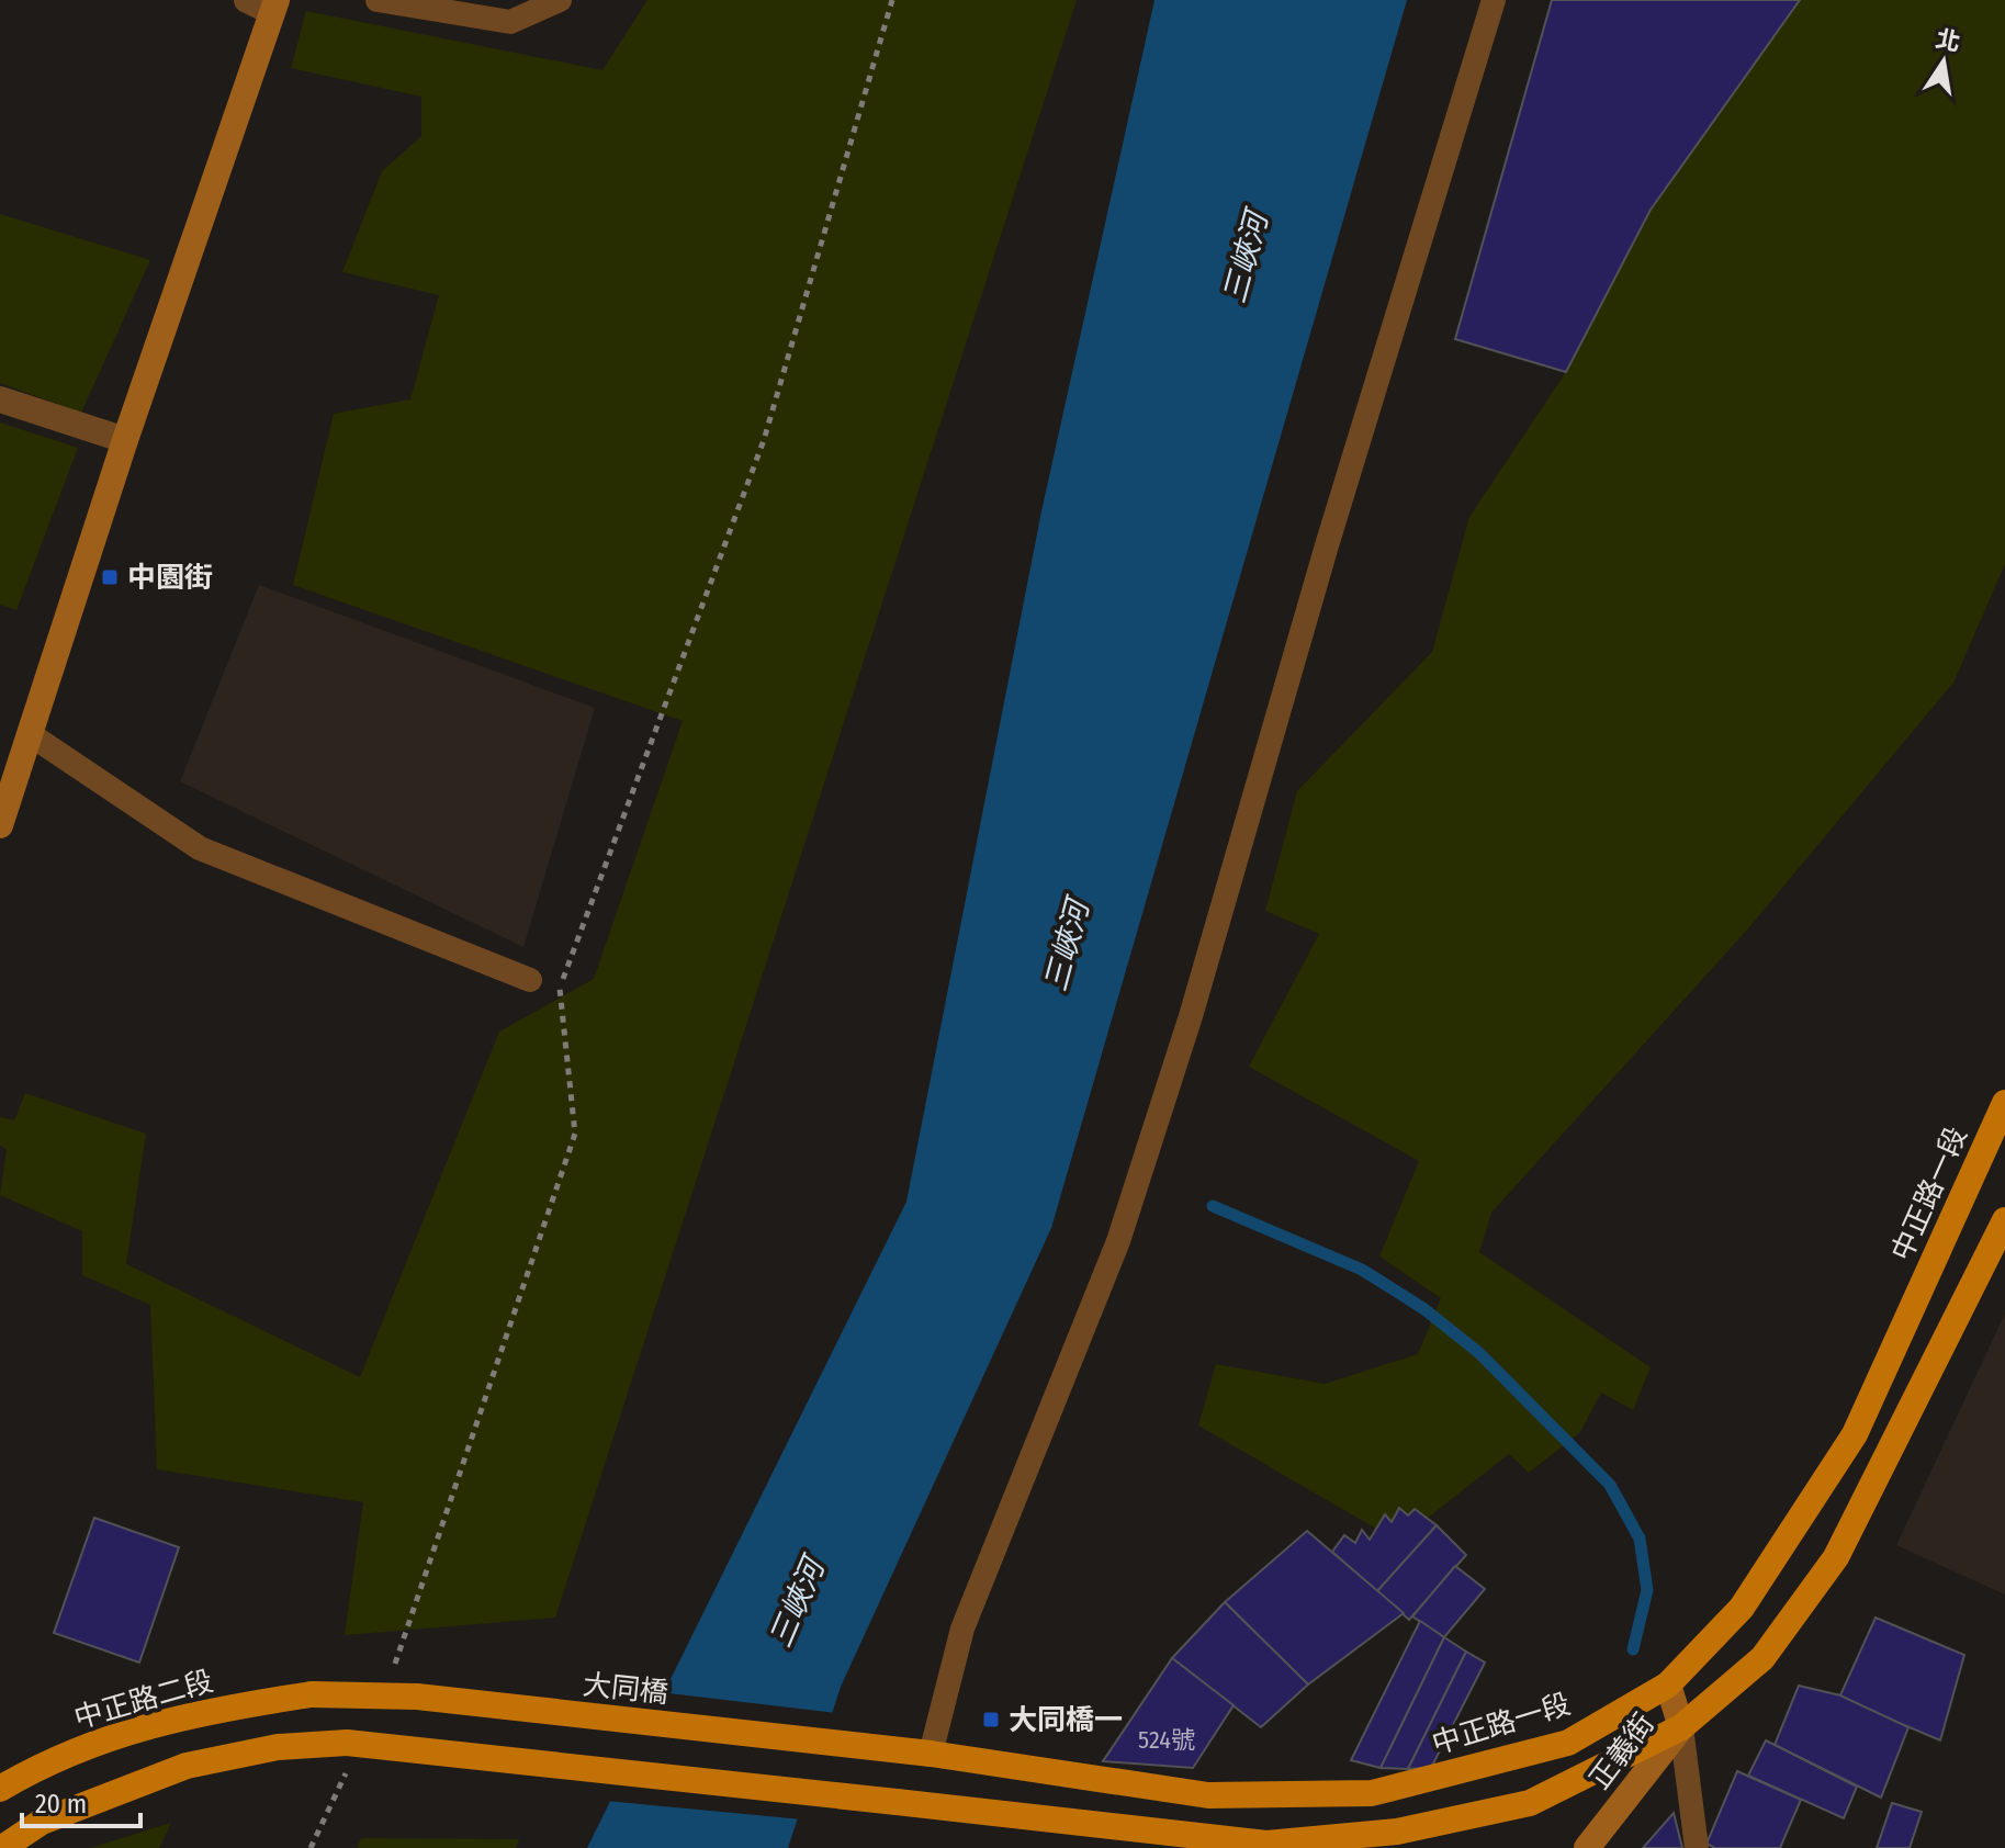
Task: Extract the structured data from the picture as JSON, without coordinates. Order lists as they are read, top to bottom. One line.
{"streets":{"main road":["中正路一段","大同橋","中正路二段"],"street":["正義街"]},"crossings":[["中正路一段","大同橋"],["中正路一段","正義街"],["大同橋","中正路二段"]],"water":["三峽河"],"places":{"transit":["中園街","大同橋一"]},"house_numbers":["524號"],"scale_bar":"20 m","north":"top"}
